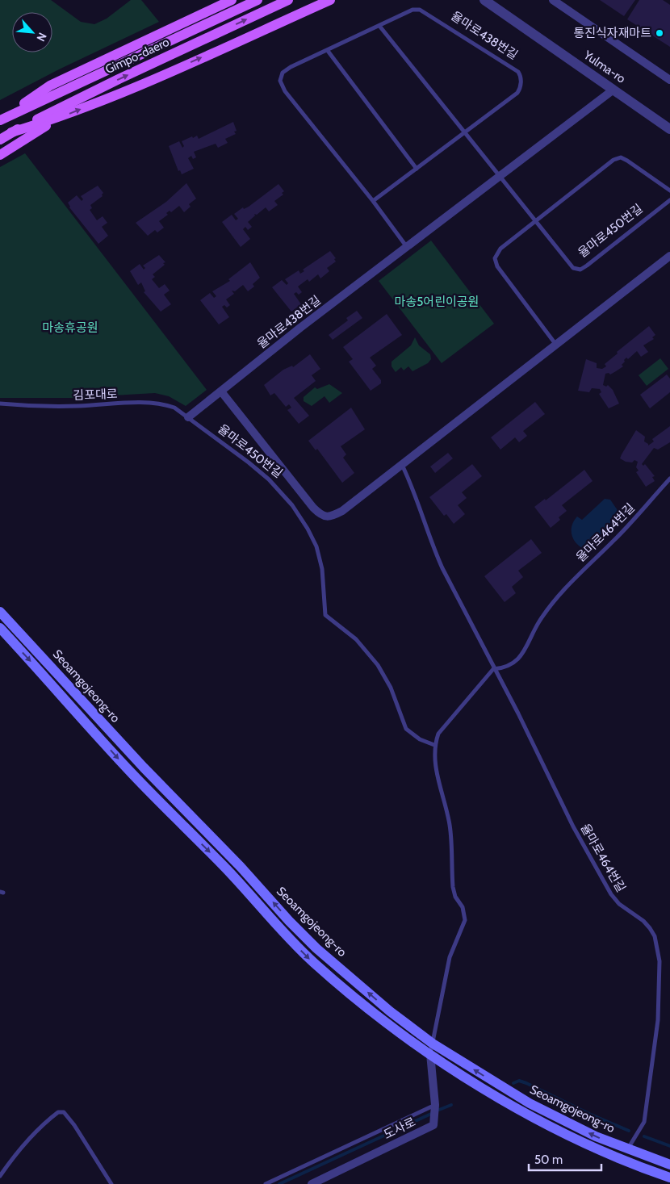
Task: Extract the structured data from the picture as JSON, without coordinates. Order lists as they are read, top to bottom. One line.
{"streets":{"main road":["Gimpo-daero","Seoamgojeong-ro"],"street":["율마로438번길","Yulma-ro","율마로450번길","도사로"],"lane":["김포대로","율마로464번길"]},"crossings":[["율마로438번길","Yulma-ro"],["율마로438번길","율마로450번길"],["율마로438번길","김포대로"],["율마로450번길","김포대로"],["율마로464번길","Seoamgojeong-ro"],["Seoamgojeong-ro","도사로"]],"parks":["마송5어린이공원","마송휴공원"],"places":["통진식자재마트"],"scale_bar":"50 m","north":"bottom right"}
